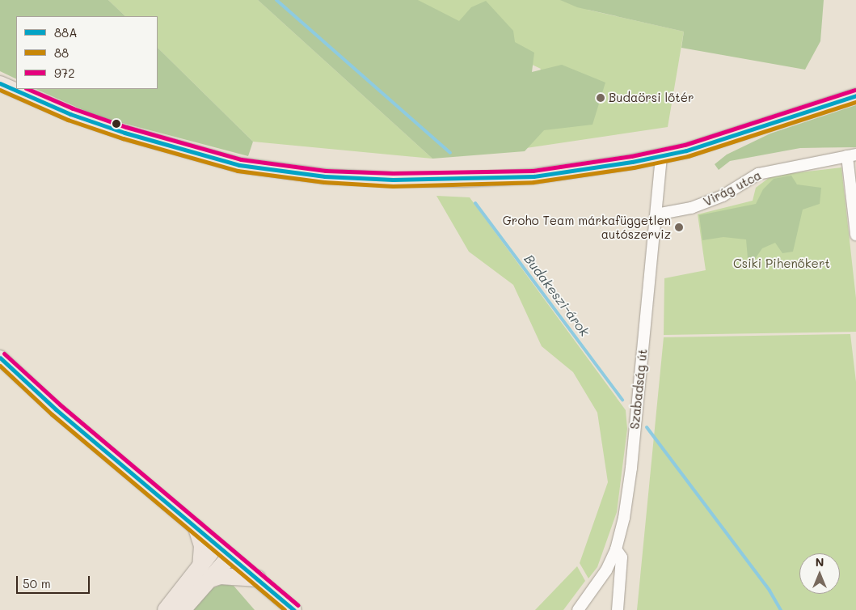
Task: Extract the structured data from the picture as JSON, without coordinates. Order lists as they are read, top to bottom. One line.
{"streets":{"street":["Virág utca","Szabadság út"]},"crossings":[["Virág utca","Szabadság út"]],"water":["Budakeszi-árok"],"parks":["Csiki Pihenőkert"],"places":["Budaörsi lőtér","Groho Team márkafüggetlen autószerviz"],"lines":["transit line 88A","transit line 972","transit line 88"],"legend":["88A","88","972"],"scale_bar":"50 m","north":"top"}
